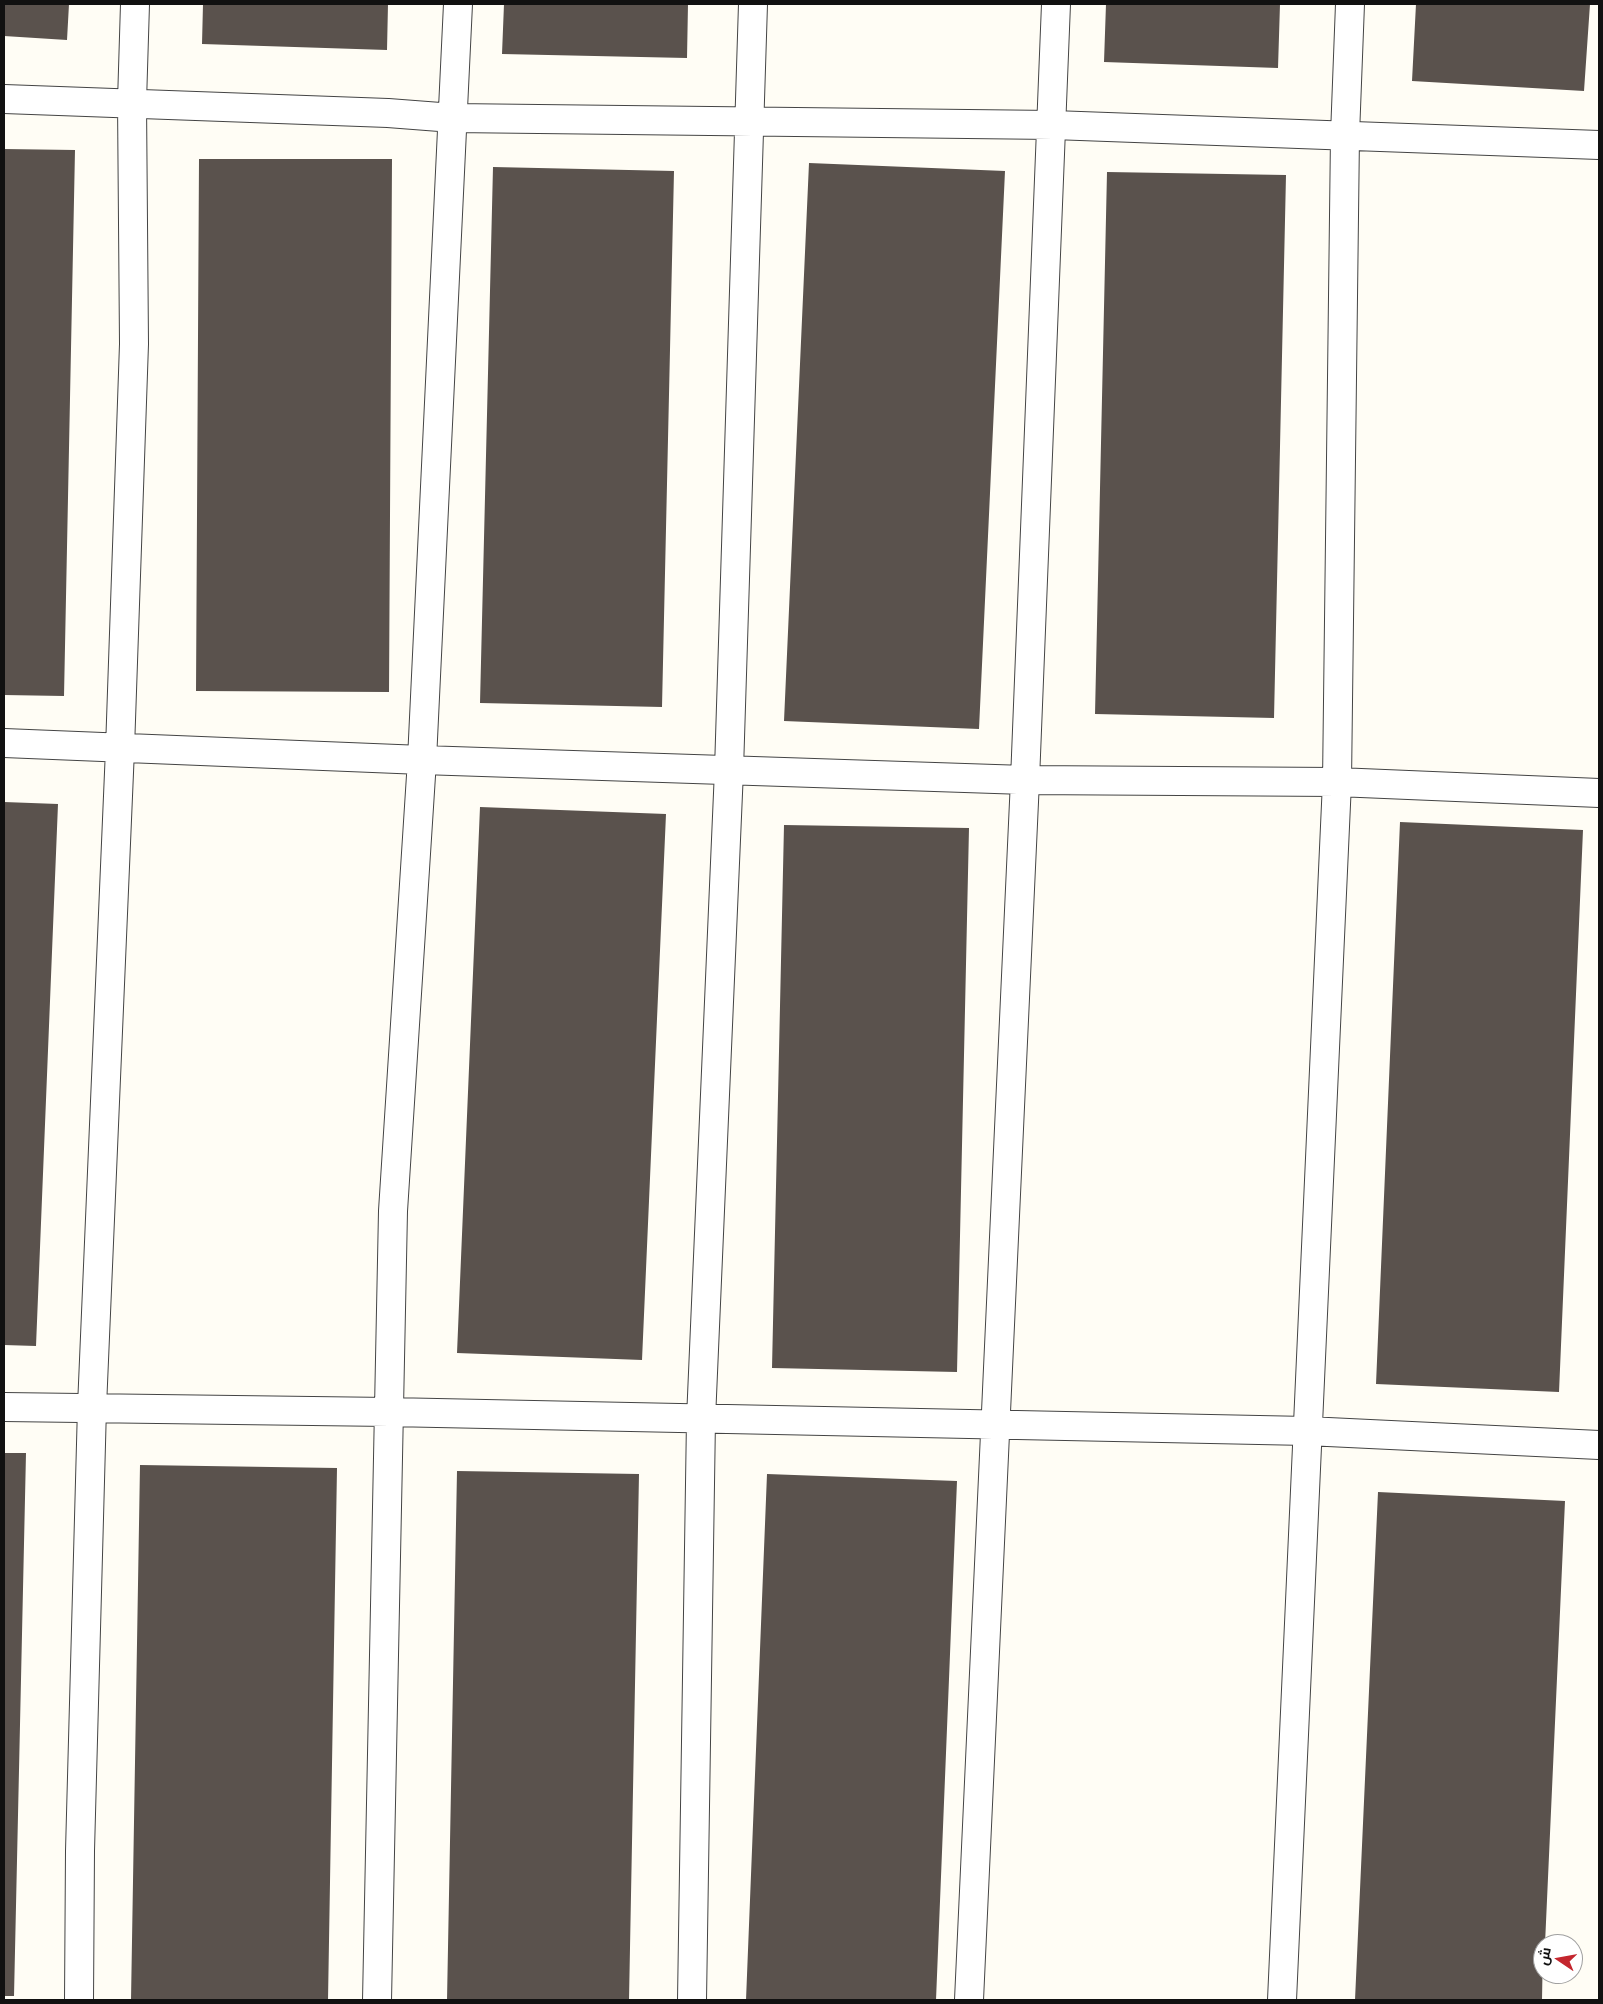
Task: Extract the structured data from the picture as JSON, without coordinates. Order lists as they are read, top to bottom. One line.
{"north":"left"}
